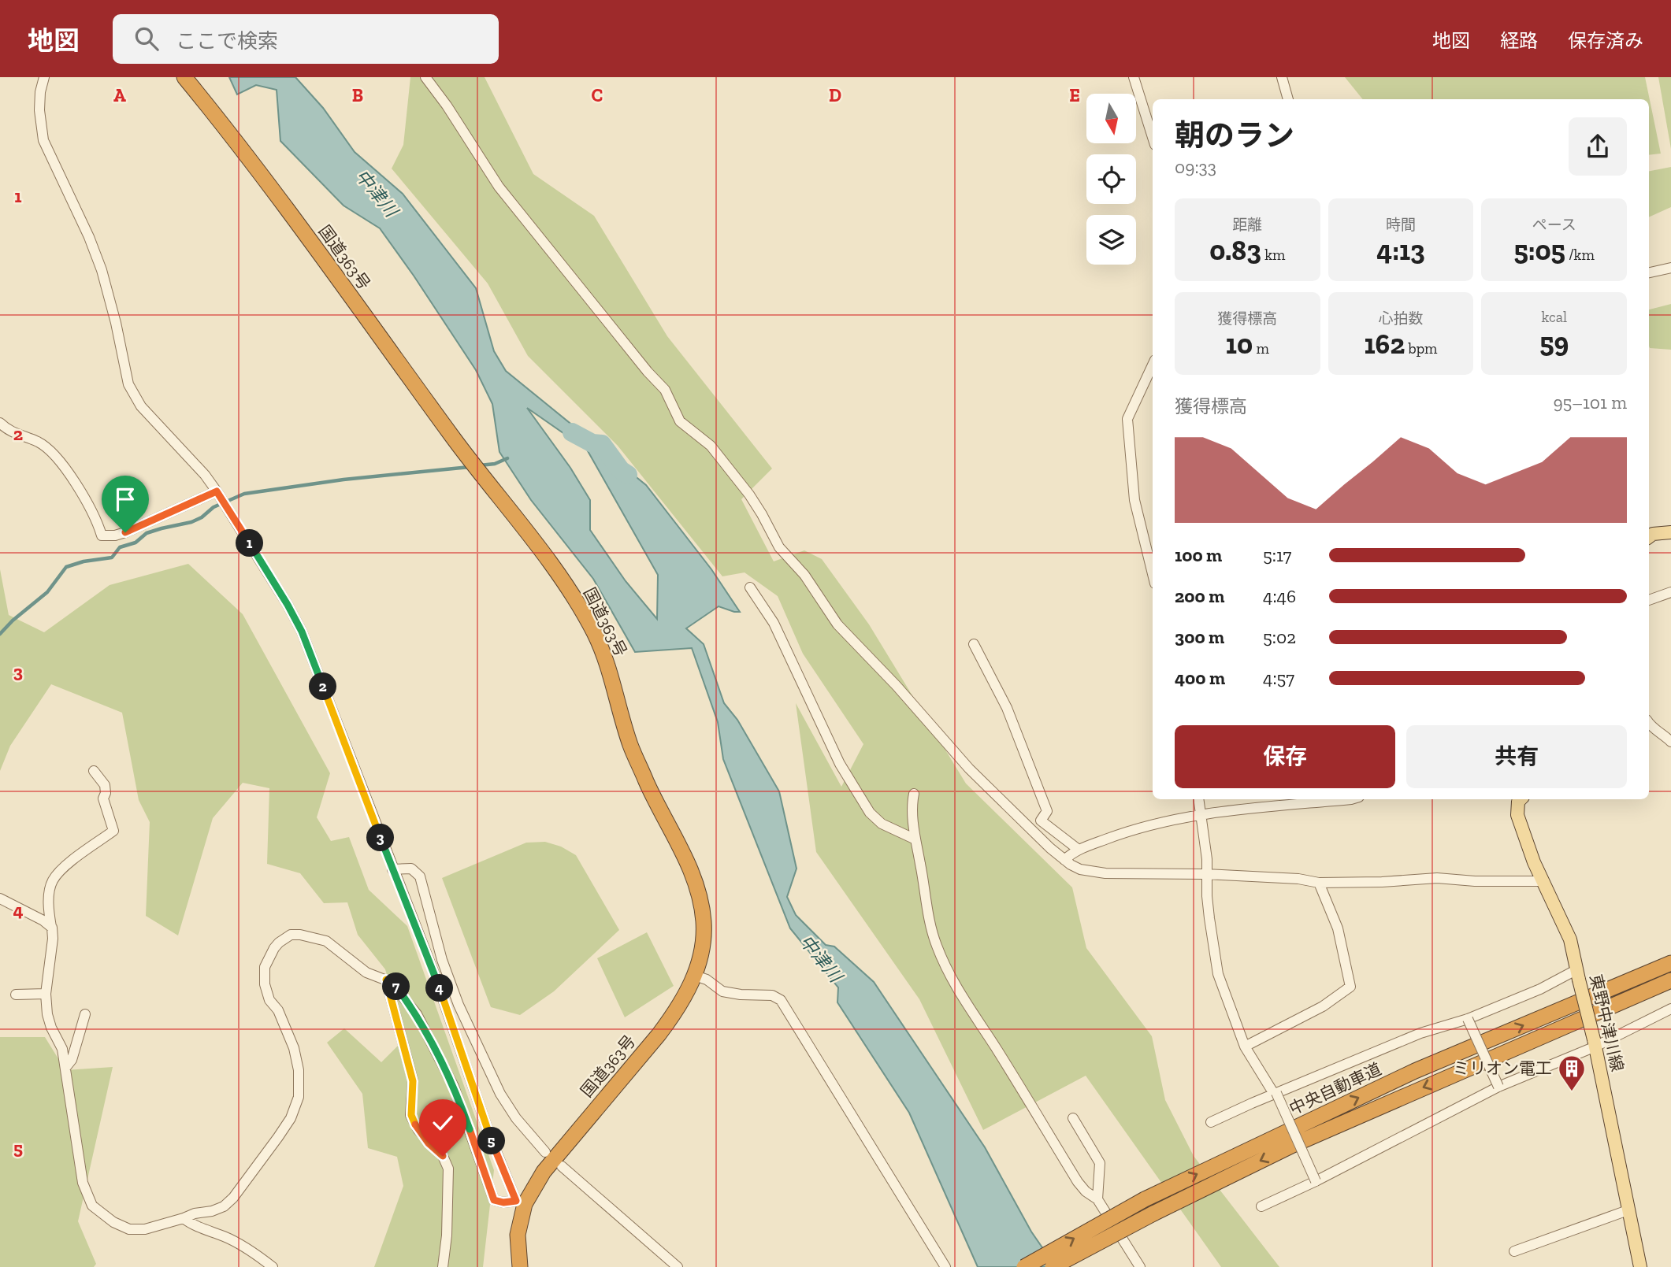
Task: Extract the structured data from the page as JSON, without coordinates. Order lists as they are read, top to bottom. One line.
{"streets":{"highway":["国道363号","中央自動車道"],"main road":["東野中津川線"]},"water":["中津川"],"places":{"building":["ミリオン電工"]},"north":"bottom","page":{"header":"地図","search":"ここで検索","nav":["地図","経路","保存済み"],"heading":["朝のラン","09:33"],"stats":[["距離","0.83 km"],["時間","4:13"],["ペース","5:05 /km"],["獲得標高","10 m"],["心拍数","162 bpm"],["kcal","59"]],"chart":["獲得標高","95–101 m"],"pins":["1","2","3","7","4","5"],"list":[{"name":"100 m","note":"5:17"},{"name":"200 m","note":"4:46"},{"name":"300 m","note":"5:02"},{"name":"400 m","note":"4:57"}],"buttons":["保存","共有"]},"grid":{"columns":["A","B","C","D","E"],"rows":["1","2","3","4","5"]}}
